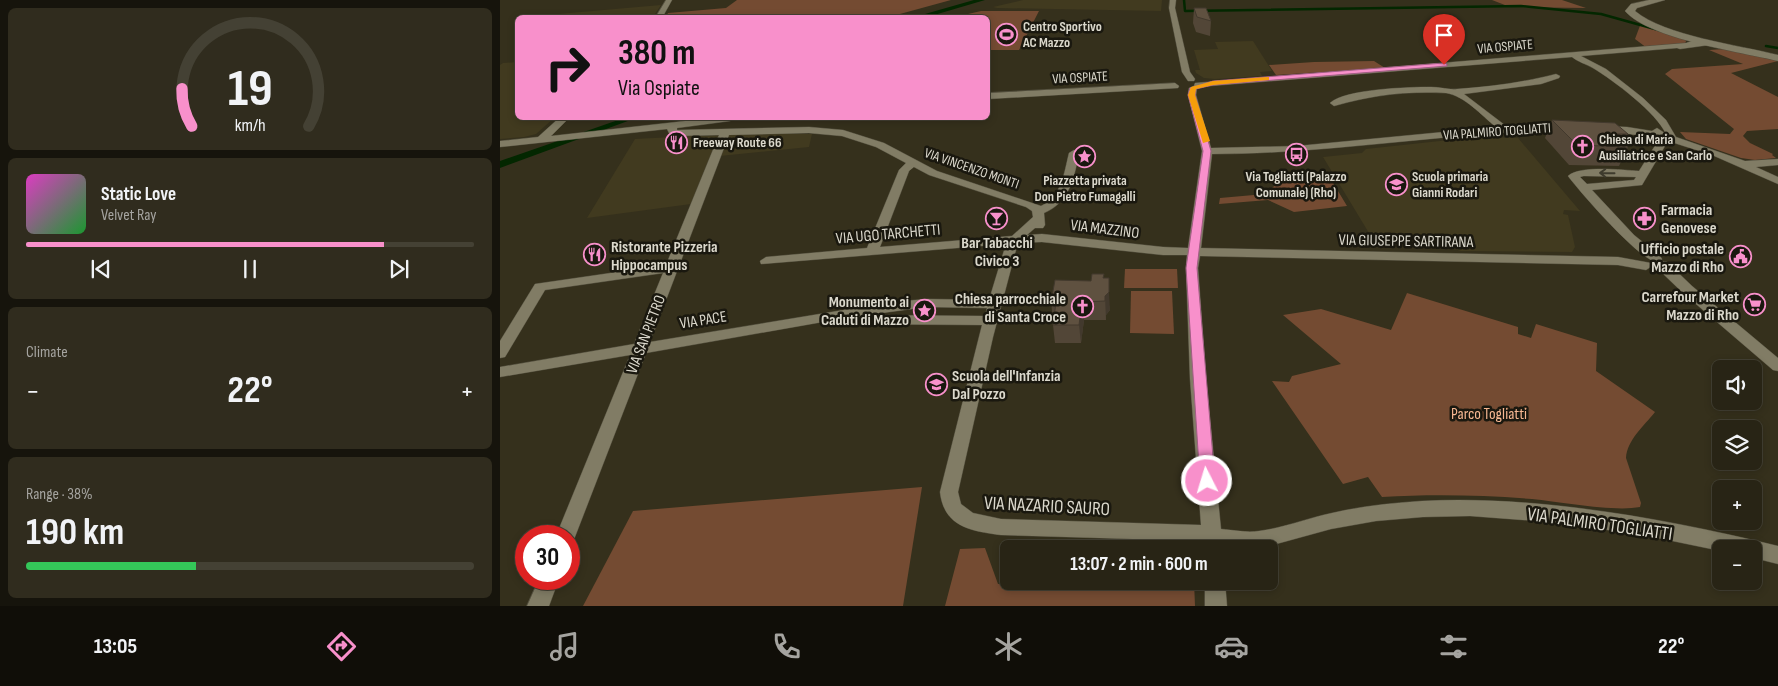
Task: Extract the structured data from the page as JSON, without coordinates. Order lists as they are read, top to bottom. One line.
{"streets":{"street":["VIA OSPIATE","VIA PALMIRO TOGLIATTI","VIA VINCENZO MONTI","VIA MAZZINO","VIA UGO TARCHETTI","VIA GIUSEPPE SARTIRANA","VIA PACE","VIA SAN PIETRO","VIA NAZARIO SAURO"]},"crossings":[["VIA VINCENZO MONTI","VIA SAN PIETRO"],["VIA MAZZINO","VIA UGO TARCHETTI"],["VIA MAZZINO","VIA GIUSEPPE SARTIRANA"],["VIA MAZZINO","VIA NAZARIO SAURO"],["VIA UGO TARCHETTI","VIA NAZARIO SAURO"],["VIA PACE","VIA SAN PIETRO"],["VIA PACE","VIA NAZARIO SAURO"]],"parks":["Parco Togliatti"],"places":{"sports":["Centro Sportivo AC Mazzo"],"restaurant":["Freeway Route 66","Ristorante Pizzeria Hippocampus"],"church":["Chiesa di Maria Ausiliatrice e San Carlo","Chiesa parrocchiale di Santa Croce"],"bus stop":["Via Togliatti (Palazzo Comunale) (Rho)"],"place":["Piazzetta privata Don Pietro Fumagalli","Monumento ai Caduti di Mazzo"],"school or university":["Scuola primaria Gianni Rodari","Scuola dell'Infanzia Dal Pozzo"],"bar":["Bar Tabacchi Civico 3"],"pharmacy":["Farmacia Genovese"],"public building":["Ufficio postale Mazzo di Rho"],"supermarket":["Carrefour Market Mazzo di Rho"]},"page":{"turn":["380 m","Via Ospiate"],"song":["Static Love","Velvet Ray"],"tile":["Climate",["Range · 38%","190 km"]],"map_buttons":["+","−"],"heat":["−","22°","+"],"limit":"30","trip":"13:07 · 2 min · 600 m","tabs":["13:05","22°"],"gauge":["19","km/h"]}}
